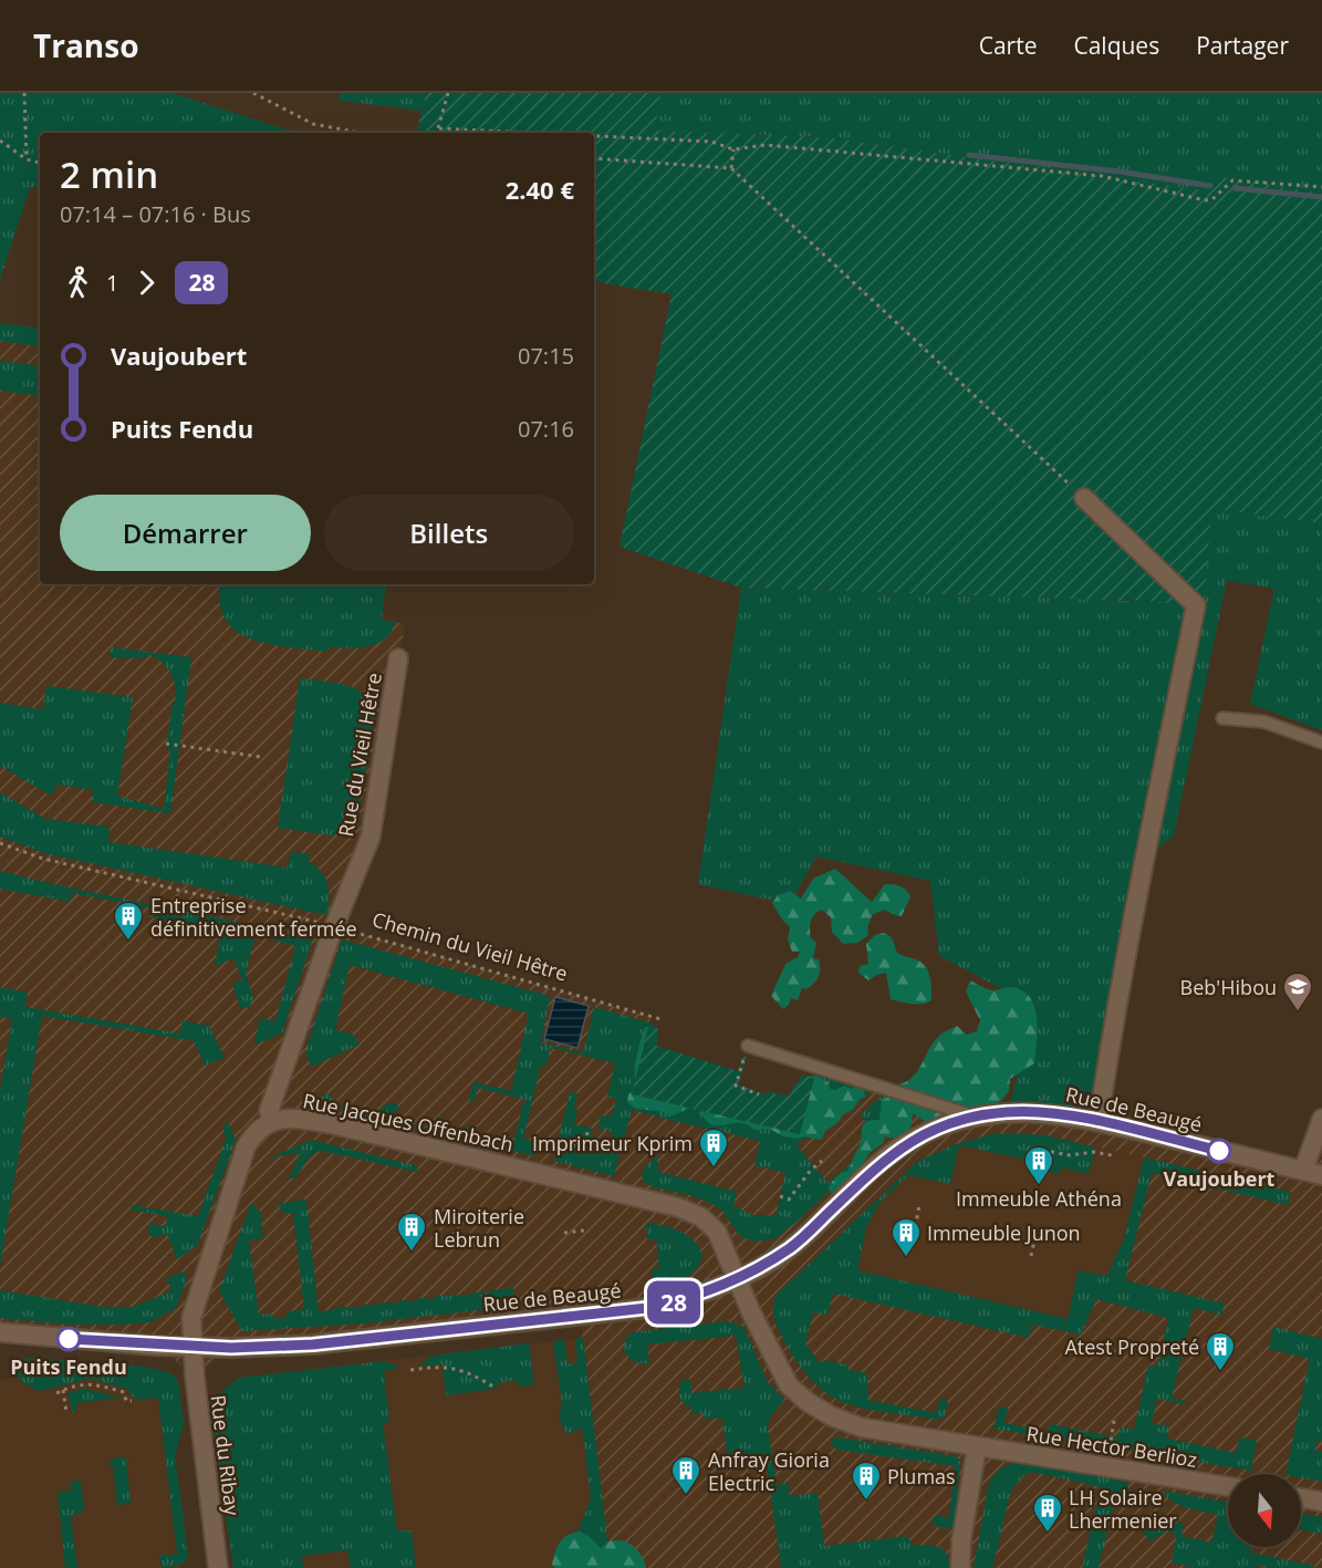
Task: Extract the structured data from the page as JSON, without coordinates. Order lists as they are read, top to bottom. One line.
{"streets":{"street":["Rue du Vieil Hêtre","Rue de Beaugé","Rue Jacques Offenbach","Rue Hector Berlioz","Rue du Ribay"],"path":["Chemin du Vieil Hêtre"]},"crossings":[["Rue du Vieil Hêtre","Chemin du Vieil Hêtre"],["Rue du Vieil Hêtre","Rue Jacques Offenbach"],["Rue de Beaugé","Rue Jacques Offenbach"],["Rue de Beaugé","Rue Hector Berlioz"],["Rue de Beaugé","Rue du Ribay"],["Rue Jacques Offenbach","Rue Hector Berlioz"],["Rue Jacques Offenbach","Rue du Ribay"]],"places":{"building":["Entreprise définitivement fermée","Imprimeur Kprim","Immeuble Athéna","Miroiterie Lebrun","Immeuble Junon","Atest Propreté","Anfray Gioria Electric","Plumas","LH Solaire Lhermenier"],"school or university":["Beb'Hibou"],"other":["Vaujoubert","Puits Fendu"]},"lines":["bus line 28"],"north":"bottom","page":{"header":"Transo","nav":["Carte","Calques","Partager"],"on_map":"28","heading":["2 min","07:14 – 07:16 · Bus","2.40 €"],"legs":["1","28"],"list":[{"name":"Vaujoubert","value":"07:15"},{"name":"Puits Fendu","value":"07:16"}],"buttons":["Démarrer","Billets"]}}
